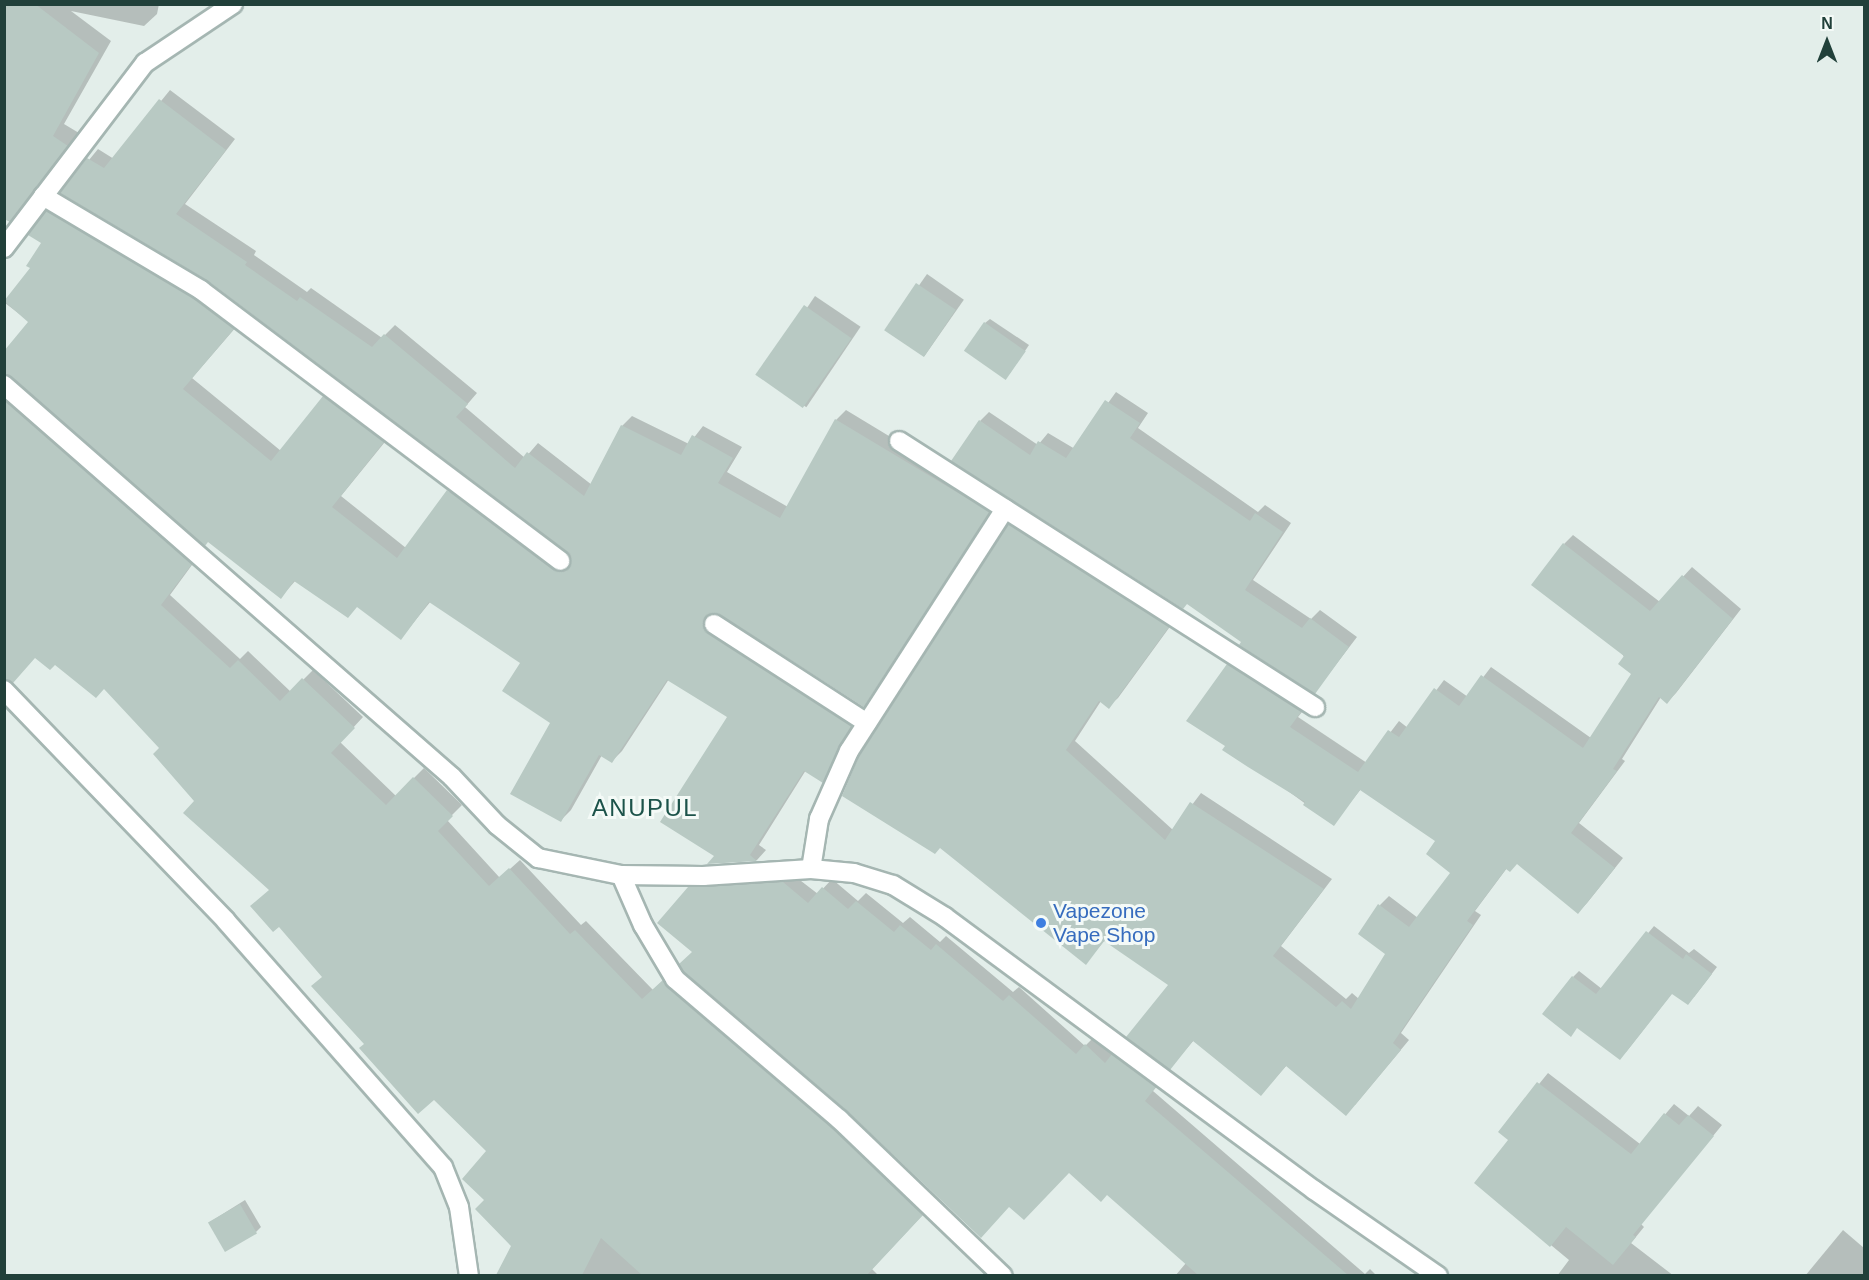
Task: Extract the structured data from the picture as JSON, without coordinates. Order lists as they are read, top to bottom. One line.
{"districts":["ANUPUL"],"places":["Vapezone Vape Shop"],"north":"top"}
